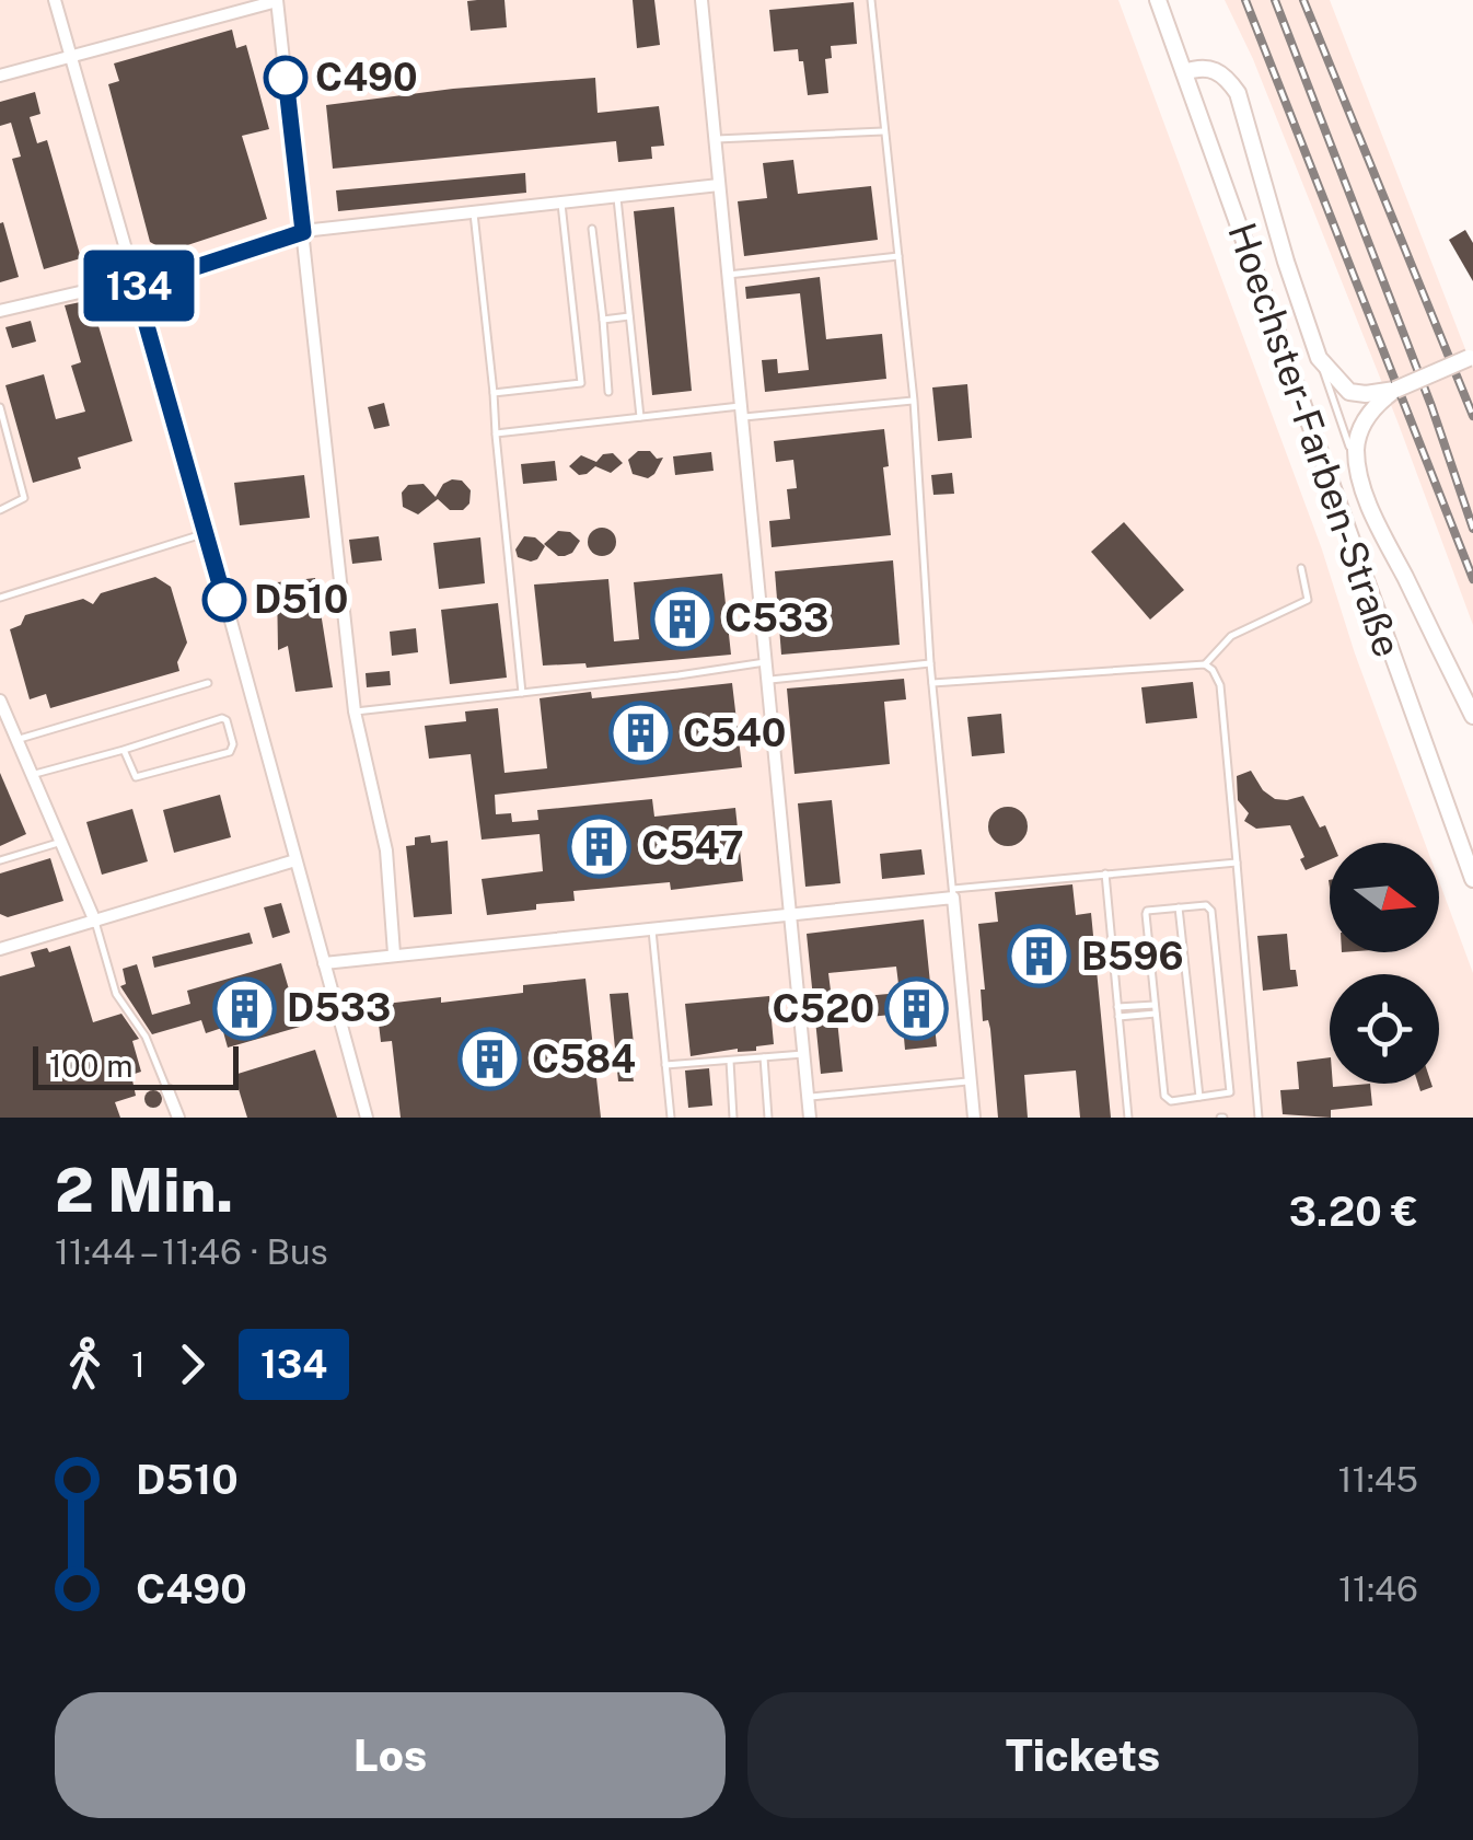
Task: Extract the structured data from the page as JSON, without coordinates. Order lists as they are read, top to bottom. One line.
{"streets":{"main road":["Hoechster-Farben-Straße"]},"places":{"other":["C490","D510"],"building":["C533","C540","C547","B596","D533","C520","C584"]},"lines":["bus line 134"],"scale_bar":"100 m","north":"right","page":{"on_map":"134","scale":"100 m","heading":["2 Min.","11:44 – 11:46 · Bus","3.20 €"],"legs":["1","134"],"list":[{"name":"D510","value":"11:45"},{"name":"C490","value":"11:46"}],"buttons":["Los","Tickets"]}}
